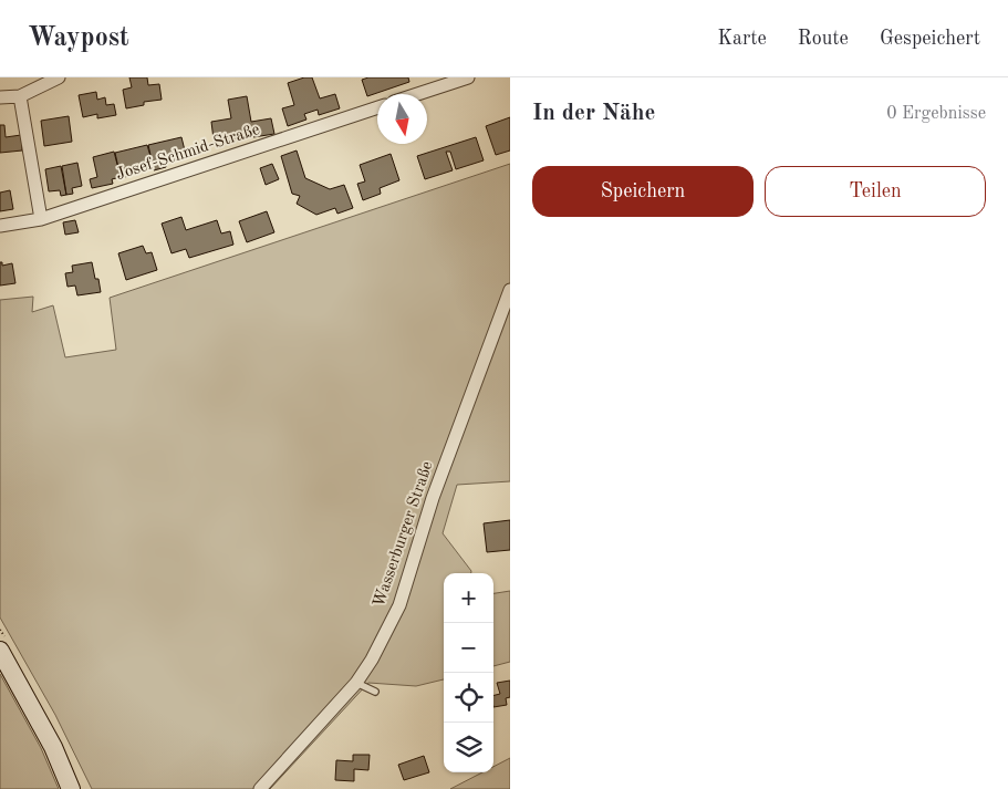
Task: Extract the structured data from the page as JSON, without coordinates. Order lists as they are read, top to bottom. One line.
{"streets":{"street":["Josef-Schmid-Straße","Wasserburger Straße"]},"north":"bottom","page":{"header":"Waypost","nav":["Karte","Route","Gespeichert"],"heading":["In der Nähe","0 Ergebnisse"],"buttons":["Speichern","Teilen"],"map_buttons":["+","−"]}}
